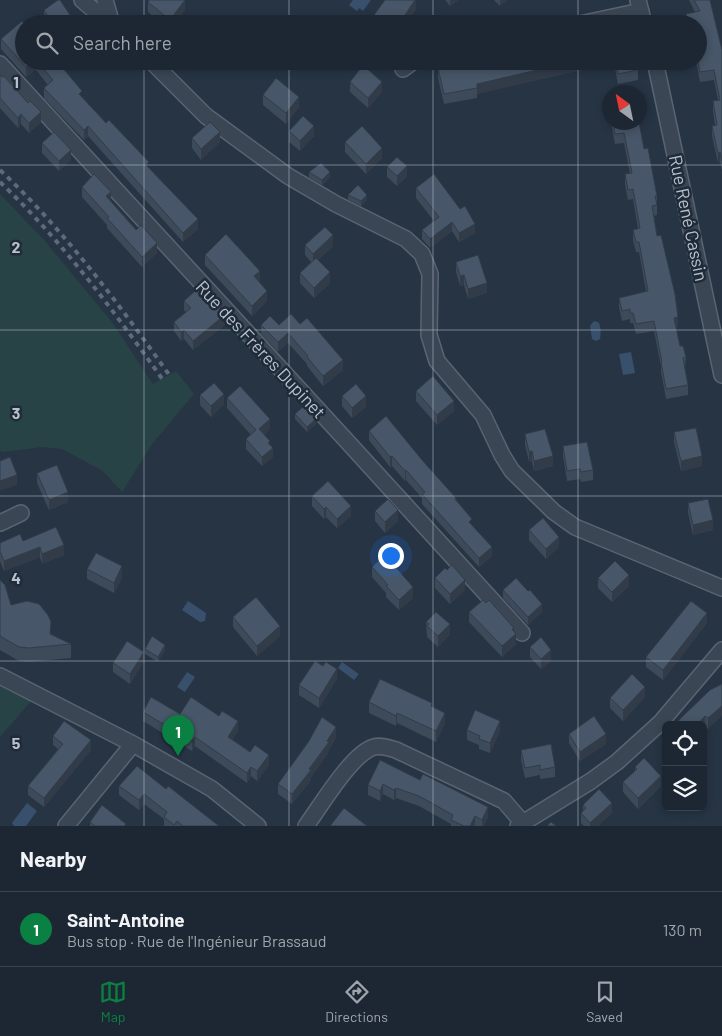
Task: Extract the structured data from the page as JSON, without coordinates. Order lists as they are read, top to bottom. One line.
{"streets":{"street":["Rue René Cassin","Rue des Frères Dupinet"]},"north":"top left","page":{"search":"Search here","pins":"1","heading":"Nearby","list":[{"mark":"1","name":"Saint-Antoine","note":"Bus stop · Rue de l'Ingénieur Brassaud","value":"130 m"}],"nav":["Map","Directions","Saved"]},"grid":{"rows":["1","2","3","4","5"]}}
